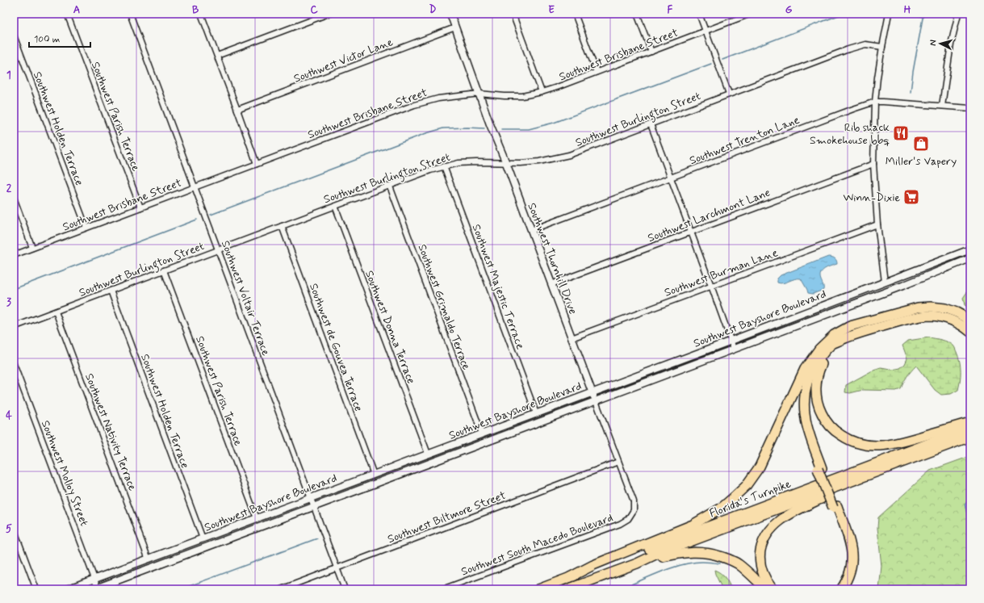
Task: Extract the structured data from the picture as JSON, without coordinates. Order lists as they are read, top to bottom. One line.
{"streets":{"highway":["Florida's Turnpike"],"main road":["Southwest Thornhill Drive","Southwest Bayshore Boulevard"],"street":["Southwest Brisbane Street","Southwest Victor Lane","Southwest Parish Terrace","Southwest Burlington Street","Southwest Holden Terrace","Southwest Trenton Lane","Southwest Larchmont Lane","Southwest Burman Lane","Southwest Majestic Terrace","Southwest Voltair Terrace","Southwest Grimaldo Terrace","Southwest Donna Terrace","Southwest de Gouvea Terrace","Southwest Nativity Terrace","Southwest Molloy Street","Southwest Biltmore Street","Southwest South Macedo Boulevard"]},"crossings":[["Southwest Brisbane Street","Southwest Parish Terrace"],["Southwest Brisbane Street","Southwest Holden Terrace"],["Southwest Brisbane Street","Southwest Thornhill Drive"],["Southwest Brisbane Street","Southwest Voltair Terrace"],["Southwest Victor Lane","Southwest Thornhill Drive"],["Southwest Parish Terrace","Southwest Burlington Street"],["Southwest Parish Terrace","Southwest Bayshore Boulevard"],["Southwest Burlington Street","Southwest Holden Terrace"],["Southwest Burlington Street","Southwest Thornhill Drive"],["Southwest Burlington Street","Southwest Majestic Terrace"],["Southwest Burlington Street","Southwest Voltair Terrace"],["Southwest Burlington Street","Southwest Grimaldo Terrace"],["Southwest Burlington Street","Southwest Donna Terrace"],["Southwest Burlington Street","Southwest de Gouvea Terrace"],["Southwest Burlington Street","Southwest Nativity Terrace"],["Southwest Holden Terrace","Southwest Bayshore Boulevard"],["Southwest Trenton Lane","Southwest Thornhill Drive"],["Southwest Larchmont Lane","Southwest Thornhill Drive"],["Southwest Thornhill Drive","Southwest Burman Lane"],["Southwest Thornhill Drive","Southwest Bayshore Boulevard"],["Southwest Thornhill Drive","Southwest Biltmore Street"],["Southwest Thornhill Drive","Southwest South Macedo Boulevard"],["Southwest Majestic Terrace","Southwest Bayshore Boulevard"],["Southwest Voltair Terrace","Southwest Bayshore Boulevard"],["Southwest Voltair Terrace","Southwest Biltmore Street"],["Southwest Grimaldo Terrace","Southwest Bayshore Boulevard"],["Southwest Bayshore Boulevard","Southwest Donna Terrace"],["Southwest Bayshore Boulevard","Southwest de Gouvea Terrace"],["Southwest Bayshore Boulevard","Southwest Nativity Terrace"],["Southwest Bayshore Boulevard","Southwest Molloy Street"]],"places":{"restaurant":["Rib shack Smokehouse bbq"],"shop":["Miller's Vapery"],"supermarket":["Winn-Dixie"]},"scale_bar":"100 m","north":"left","grid":{"columns":["A","B","C","D","E","F","G","H"],"rows":["1","2","3","4","5"]}}
